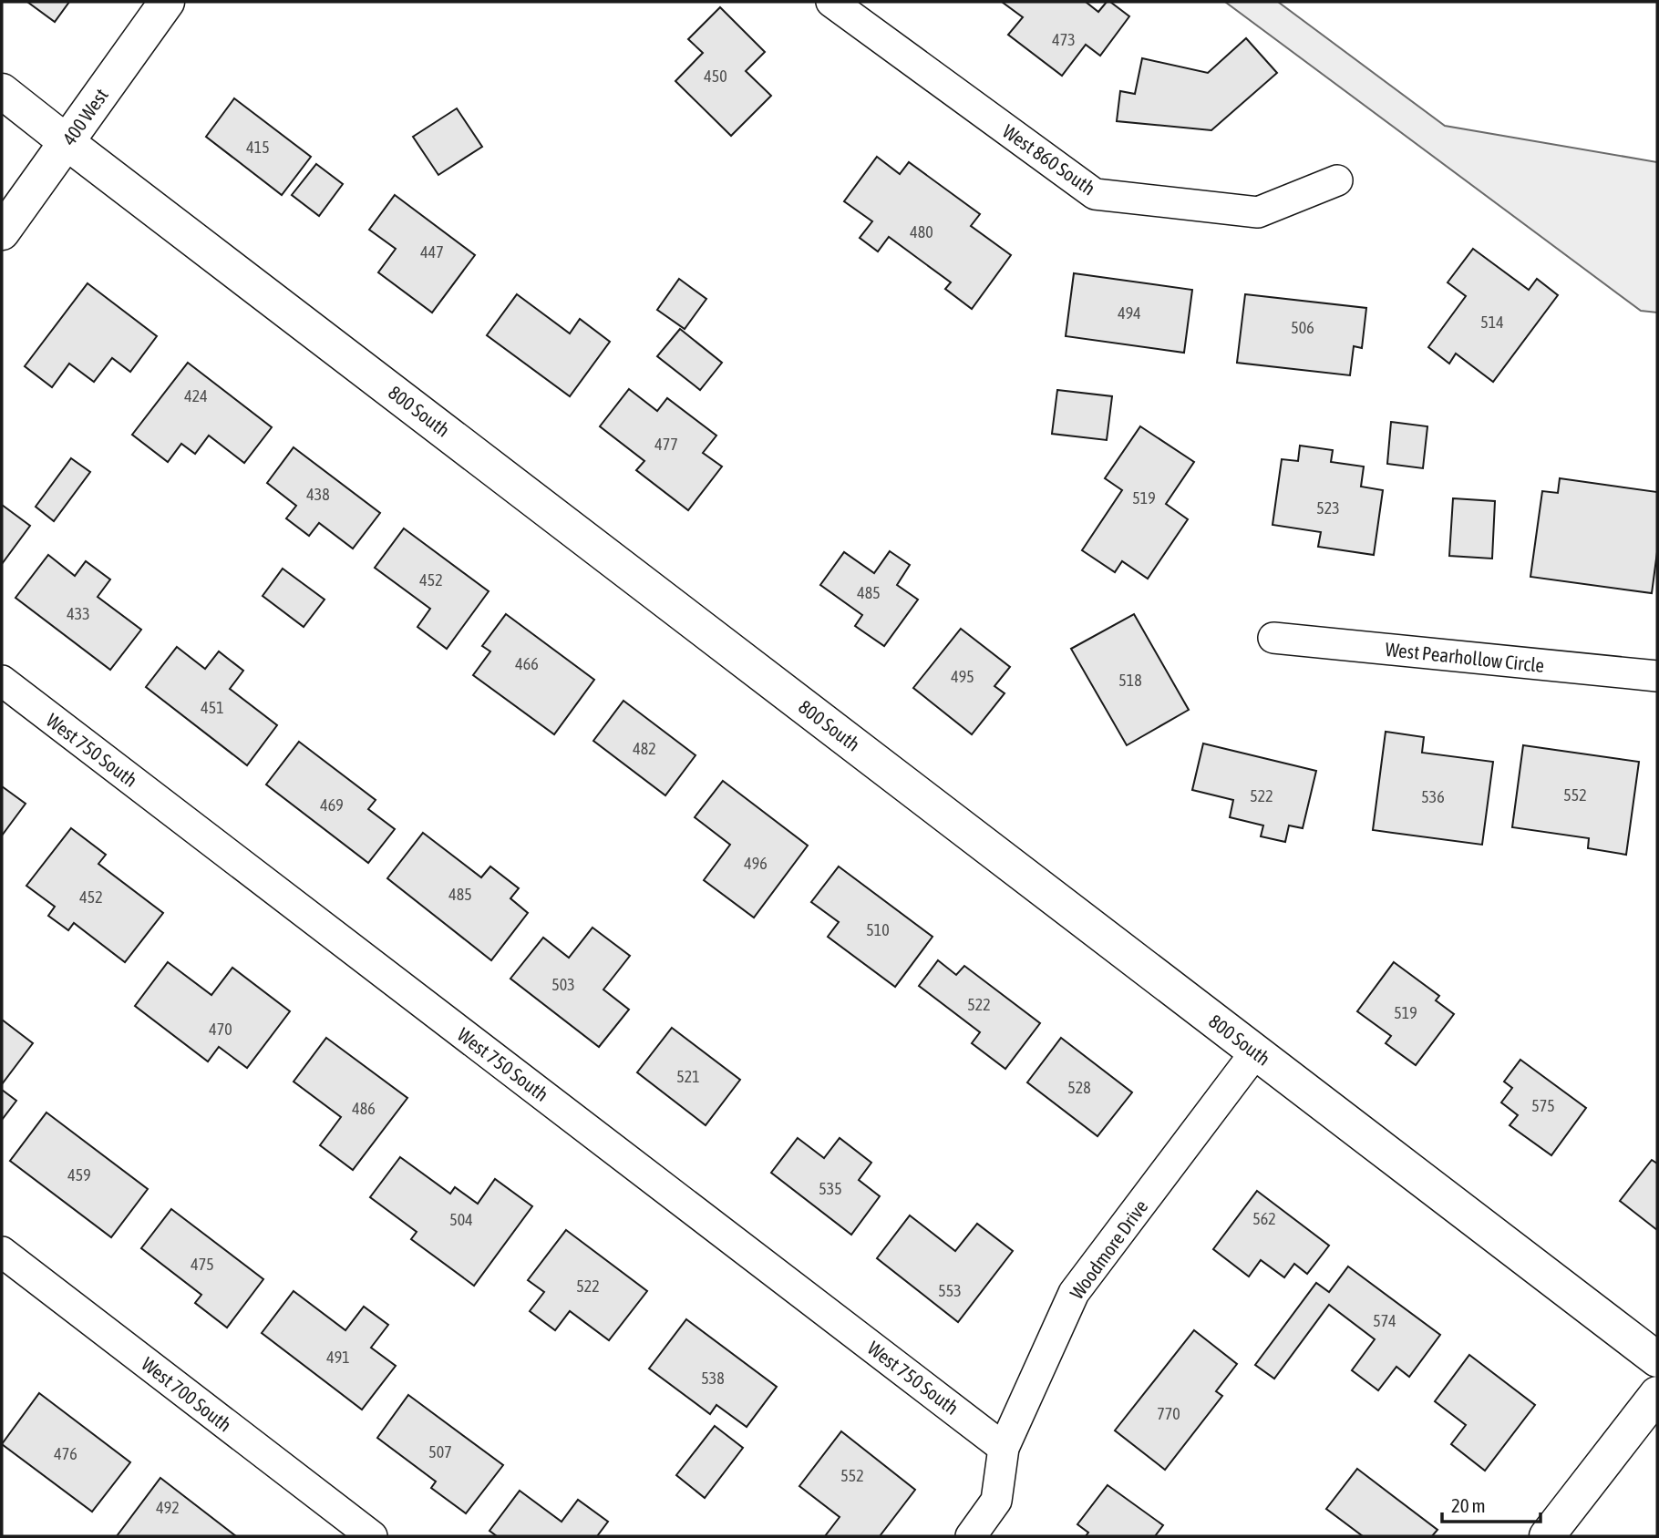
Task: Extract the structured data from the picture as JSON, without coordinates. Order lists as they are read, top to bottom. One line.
{"streets":{"street":["400 West","West 860 South","800 South","West Pearhollow Circle","West 750 South","Woodmore Drive","West 700 South"]},"crossings":[["400 West","800 South"],["800 South","Woodmore Drive"],["West 750 South","Woodmore Drive"]],"house_numbers":["473","450","415","480","447","494","514","506","424","477","438","519","523","452","485","433","466","495","518","451","482","552","522","536","469","496","485","452","510","503","522","519","470","521","528","575","486","459","535","562","504","475","522","553","574","491","538","770","507","476","552","492"],"scale_bar":"20 m"}
